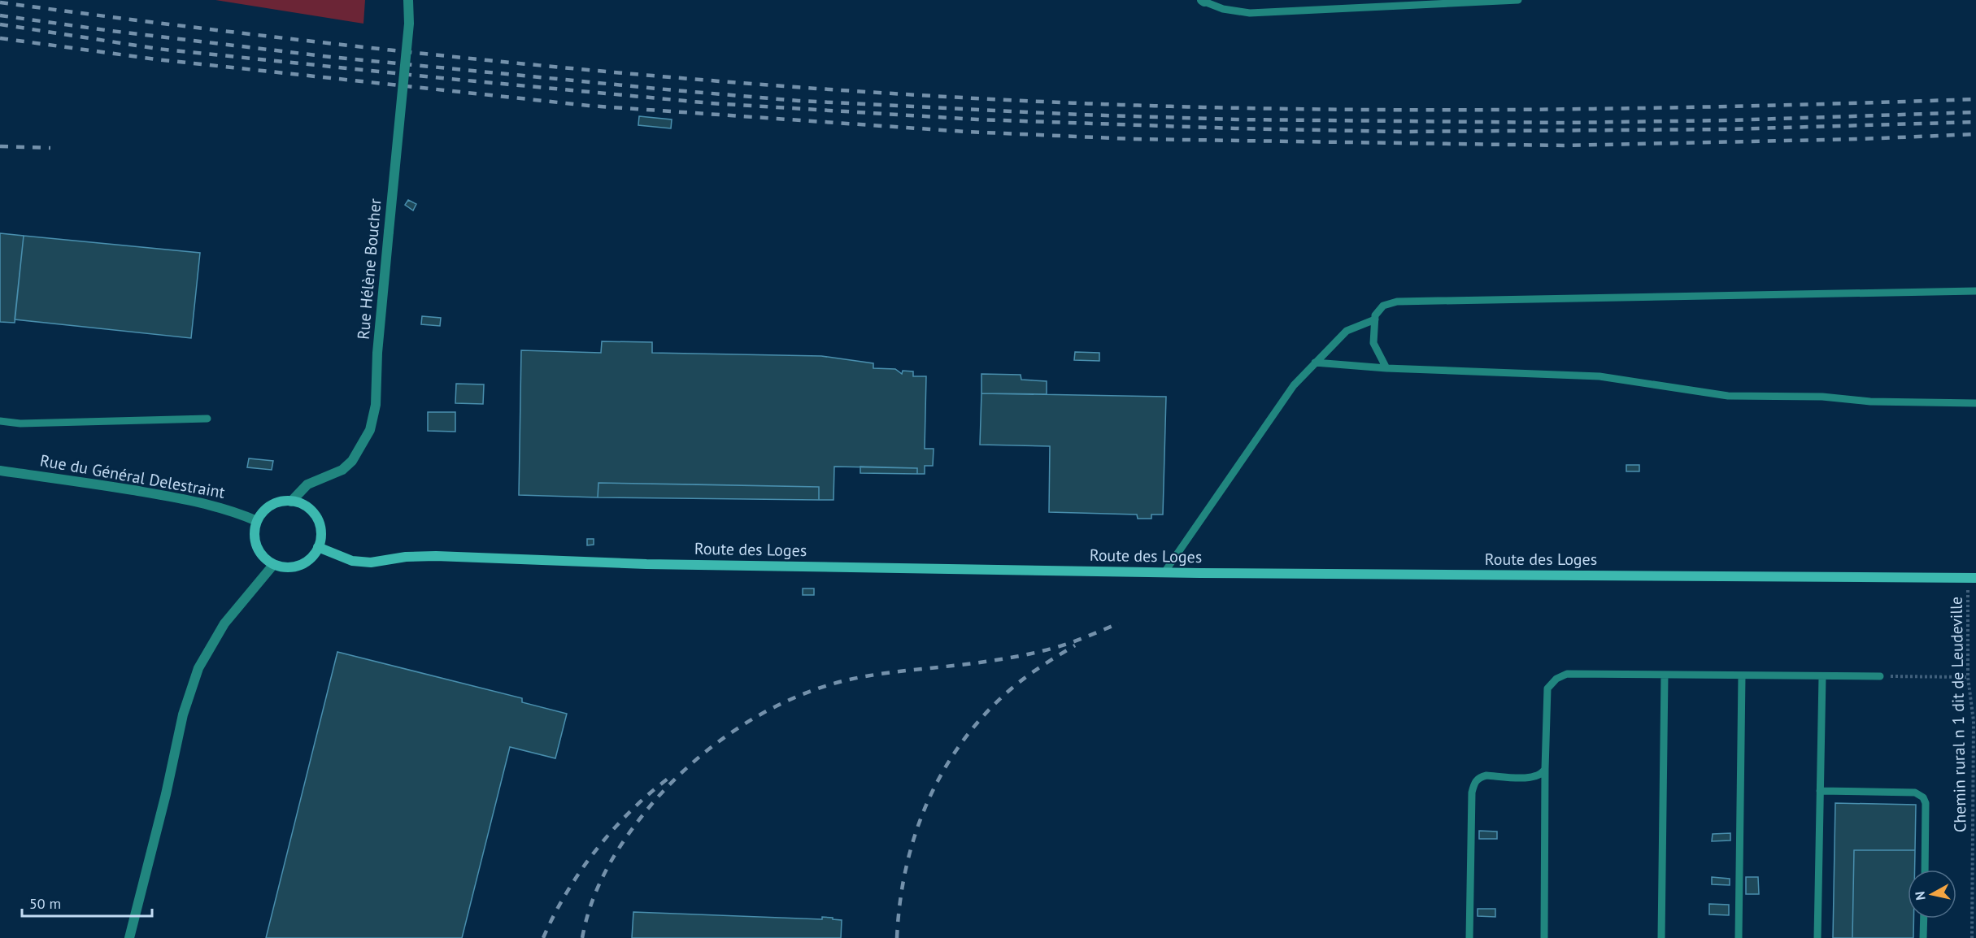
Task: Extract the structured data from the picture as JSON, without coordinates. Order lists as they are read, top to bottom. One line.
{"streets":{"street":["Rue Hélène Boucher","Rue du Général Delestraint","Route des Loges"],"path":["Chemin rural n 1 dit de Leudeville"]},"crossings":[["Rue Hélène Boucher","Rue du Général Delestraint"],["Rue Hélène Boucher","Route des Loges"],["Rue du Général Delestraint","Route des Loges"],["Route des Loges","Chemin rural n 1 dit de Leudeville"]],"scale_bar":"50 m","north":"left"}
